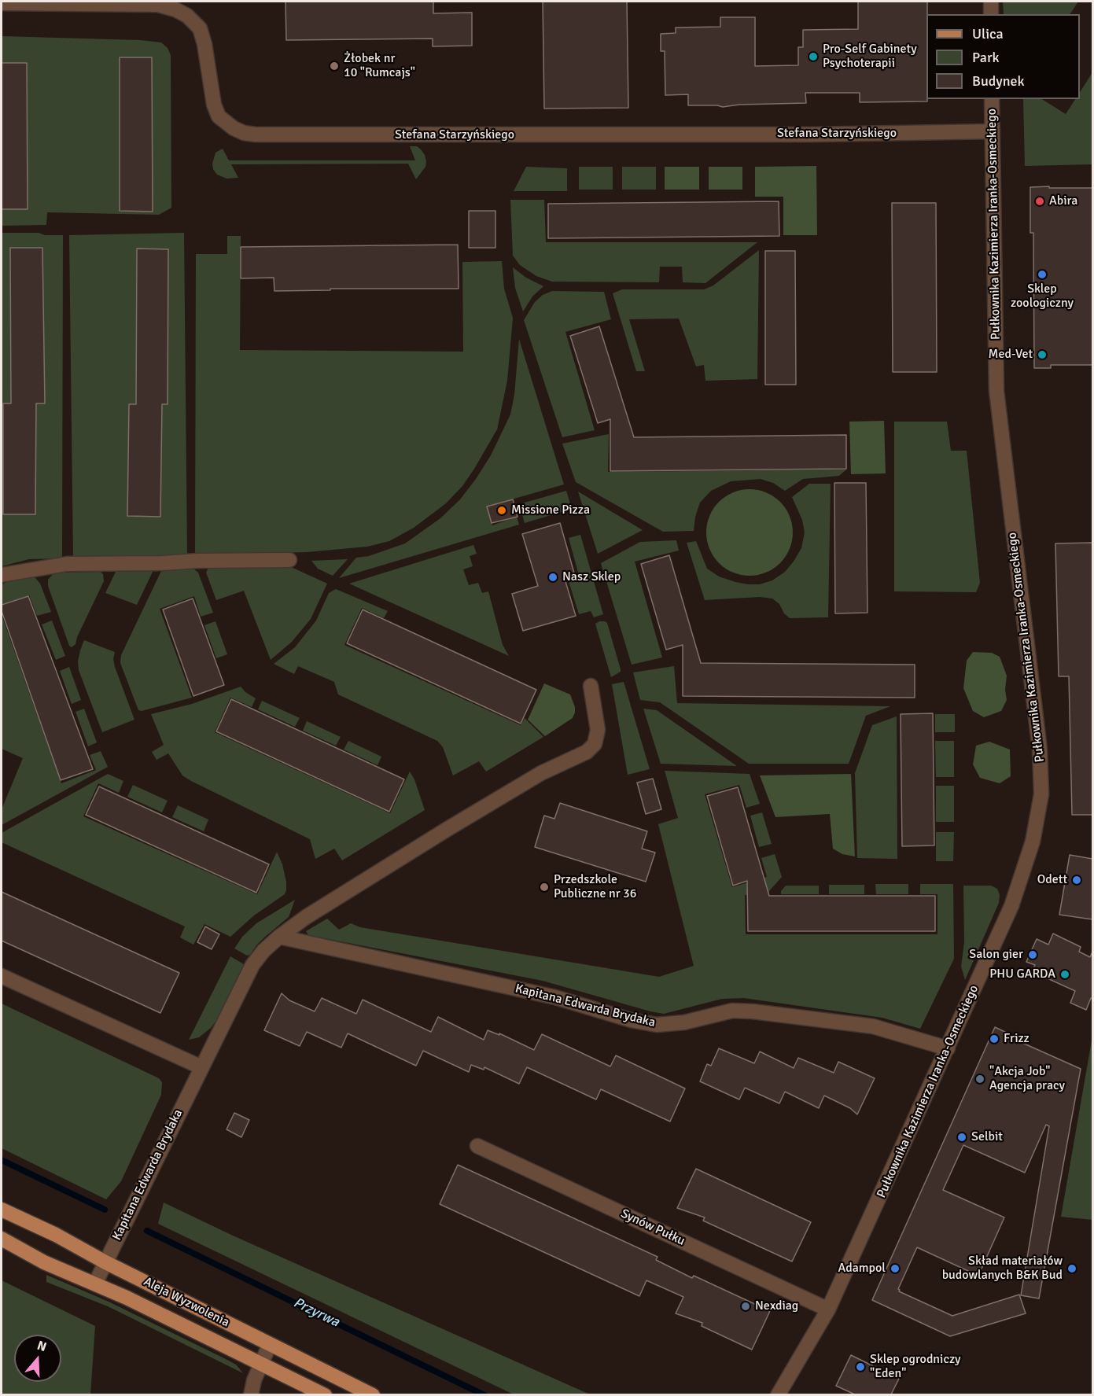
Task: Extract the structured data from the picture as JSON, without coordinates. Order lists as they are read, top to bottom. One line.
{"streets":{"main road":["Aleja Wyzwolenia"],"street":["Stefana Starzyńskiego","Pułkownika Kazimierza Iranka-Osmeckiego","Kapitana Edwarda Brydaka","Synów Pułku"]},"crossings":[["Stefana Starzyńskiego","Pułkownika Kazimierza Iranka-Osmeckiego"],["Pułkownika Kazimierza Iranka-Osmeckiego","Kapitana Edwarda Brydaka"],["Pułkownika Kazimierza Iranka-Osmeckiego","Synów Pułku"],["Kapitana Edwarda Brydaka","Aleja Wyzwolenia"]],"water":["Przyrwa"],"places":["Pro-Self Gabinety Psychoterapii","Żłobek nr 10 \"Rumcajs\"","Abira","Sklep zoologiczny","Med-Vet","Missione Pizza","Nasz Sklep","Odett","Przedszkole Publiczne nr 36","Salon gier","PHU GARDA","Frizz","\"Akcja Job\" Agencja pracy","Selbit","Adampol","Skład materiałów budowlanych B&K Bud","Nexdiag","Sklep ogrodniczy \"Eden\""],"legend":["Ulica","Park","Budynek"],"north":"top"}
